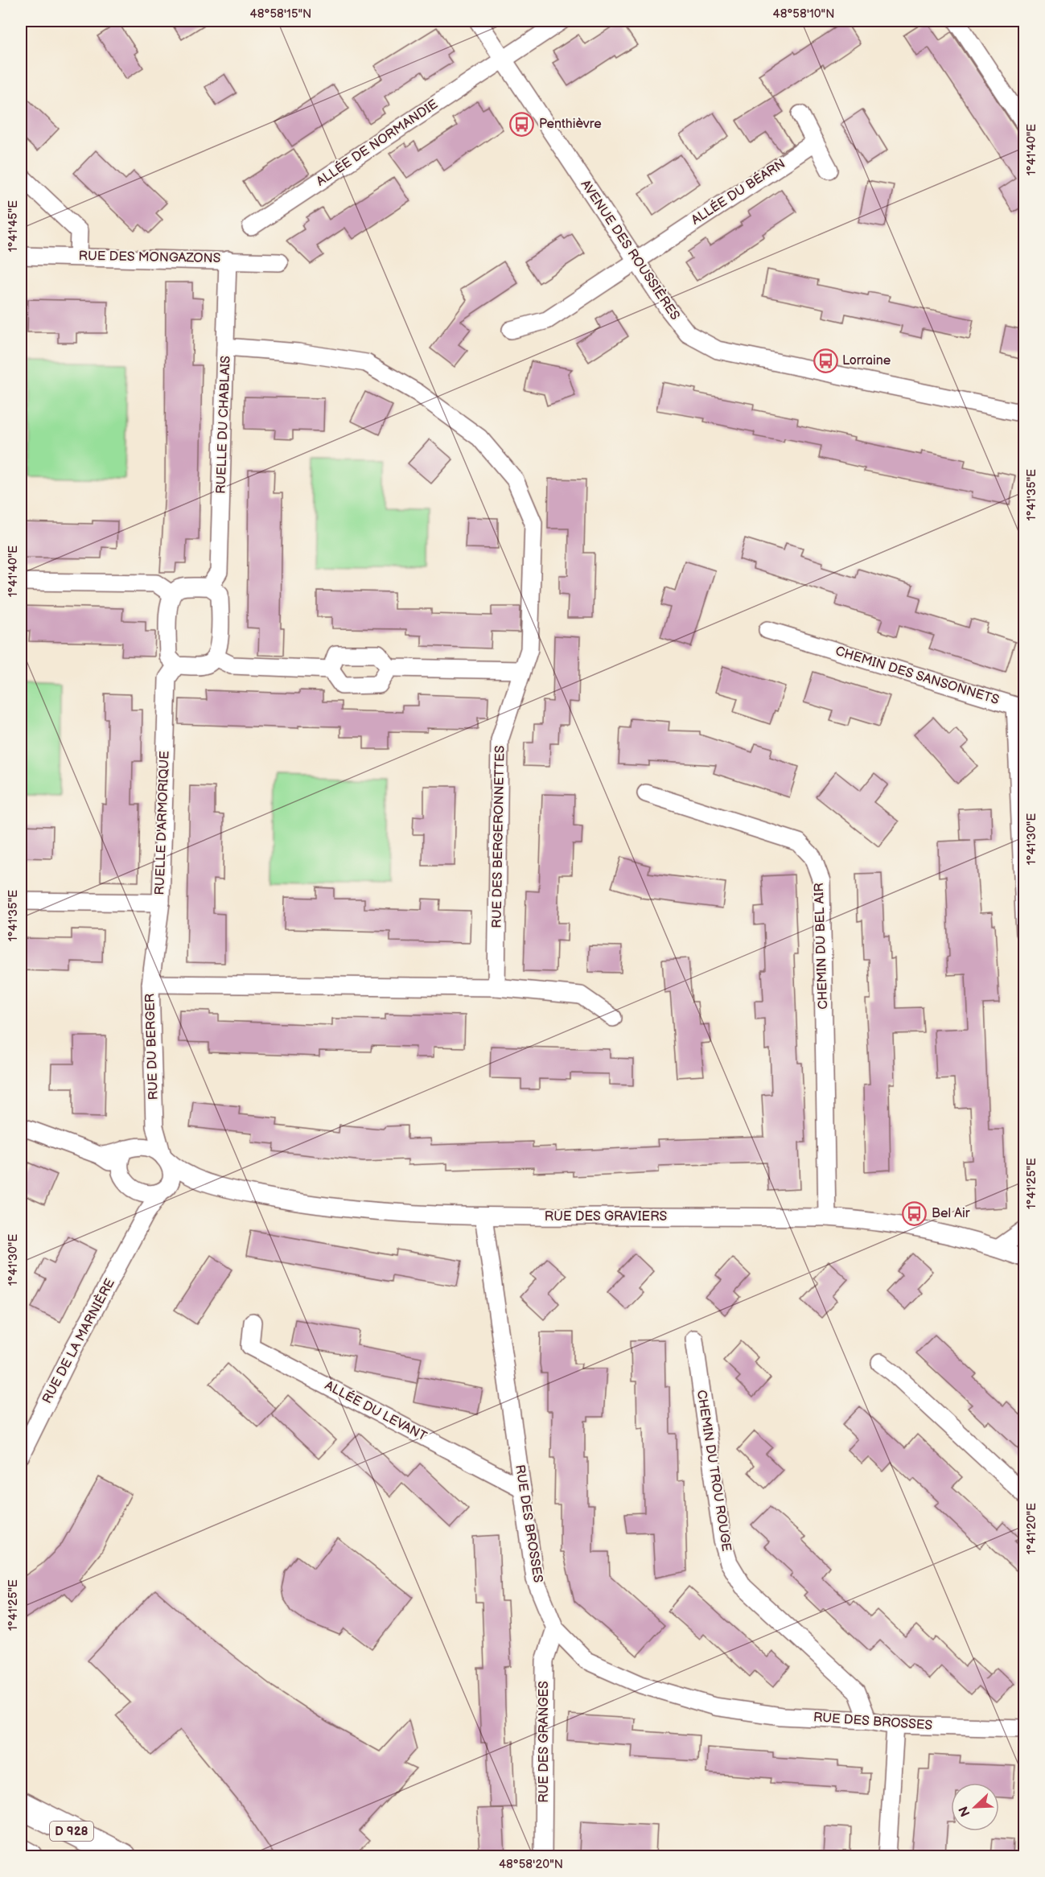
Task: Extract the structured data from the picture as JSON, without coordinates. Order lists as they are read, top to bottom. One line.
{"streets":{"main road":["D 928"],"street":["ALLÉE DE NORMANDIE","ALLÉE DU BÉARN","AVENUE DES ROUSSIÈRES","RUE DES MONGAZONS","RUELLE DU CHABLAIS","CHEMIN DES SANSONNETS","RUELLE D'ARMORIQUE","RUE DES BERGERONNETTES","CHEMIN DU BEL AIR","RUE DU BERGER","RUE DES GRAVIERS","RUE DE LA MARNIÈRE","ALLÉE DU LEVANT","CHEMIN DU TROU ROUGE","RUE DES BROSSES","RUE DES GRANGES"]},"crossings":[["ALLÉE DE NORMANDIE","AVENUE DES ROUSSIÈRES"],["ALLÉE DU BÉARN","AVENUE DES ROUSSIÈRES"],["RUE DES MONGAZONS","RUELLE DU CHABLAIS"],["RUELLE DU CHABLAIS","RUELLE D'ARMORIQUE"],["RUELLE DU CHABLAIS","RUE DES BERGERONNETTES"],["RUELLE D'ARMORIQUE","RUE DU BERGER"],["CHEMIN DU BEL AIR","RUE DES GRAVIERS"],["RUE DU BERGER","RUE DES GRAVIERS"],["RUE DU BERGER","RUE DE LA MARNIÈRE"],["RUE DES GRAVIERS","RUE DE LA MARNIÈRE"],["RUE DES GRAVIERS","RUE DES BROSSES"],["ALLÉE DU LEVANT","RUE DES BROSSES"],["CHEMIN DU TROU ROUGE","RUE DES BROSSES"],["RUE DES BROSSES","RUE DES GRANGES"]],"places":{"bus stop":["Penthièvre","Lorraine","Bel Air"]},"north":"bottom left","coordinates":["48°58'15\"N","48°58'10\"N","1°41'40\"E","1°41'45\"E","1°41'35\"E","1°41'30\"E","1°41'25\"E","1°41'20\"E","48°58'20\"N"]}
